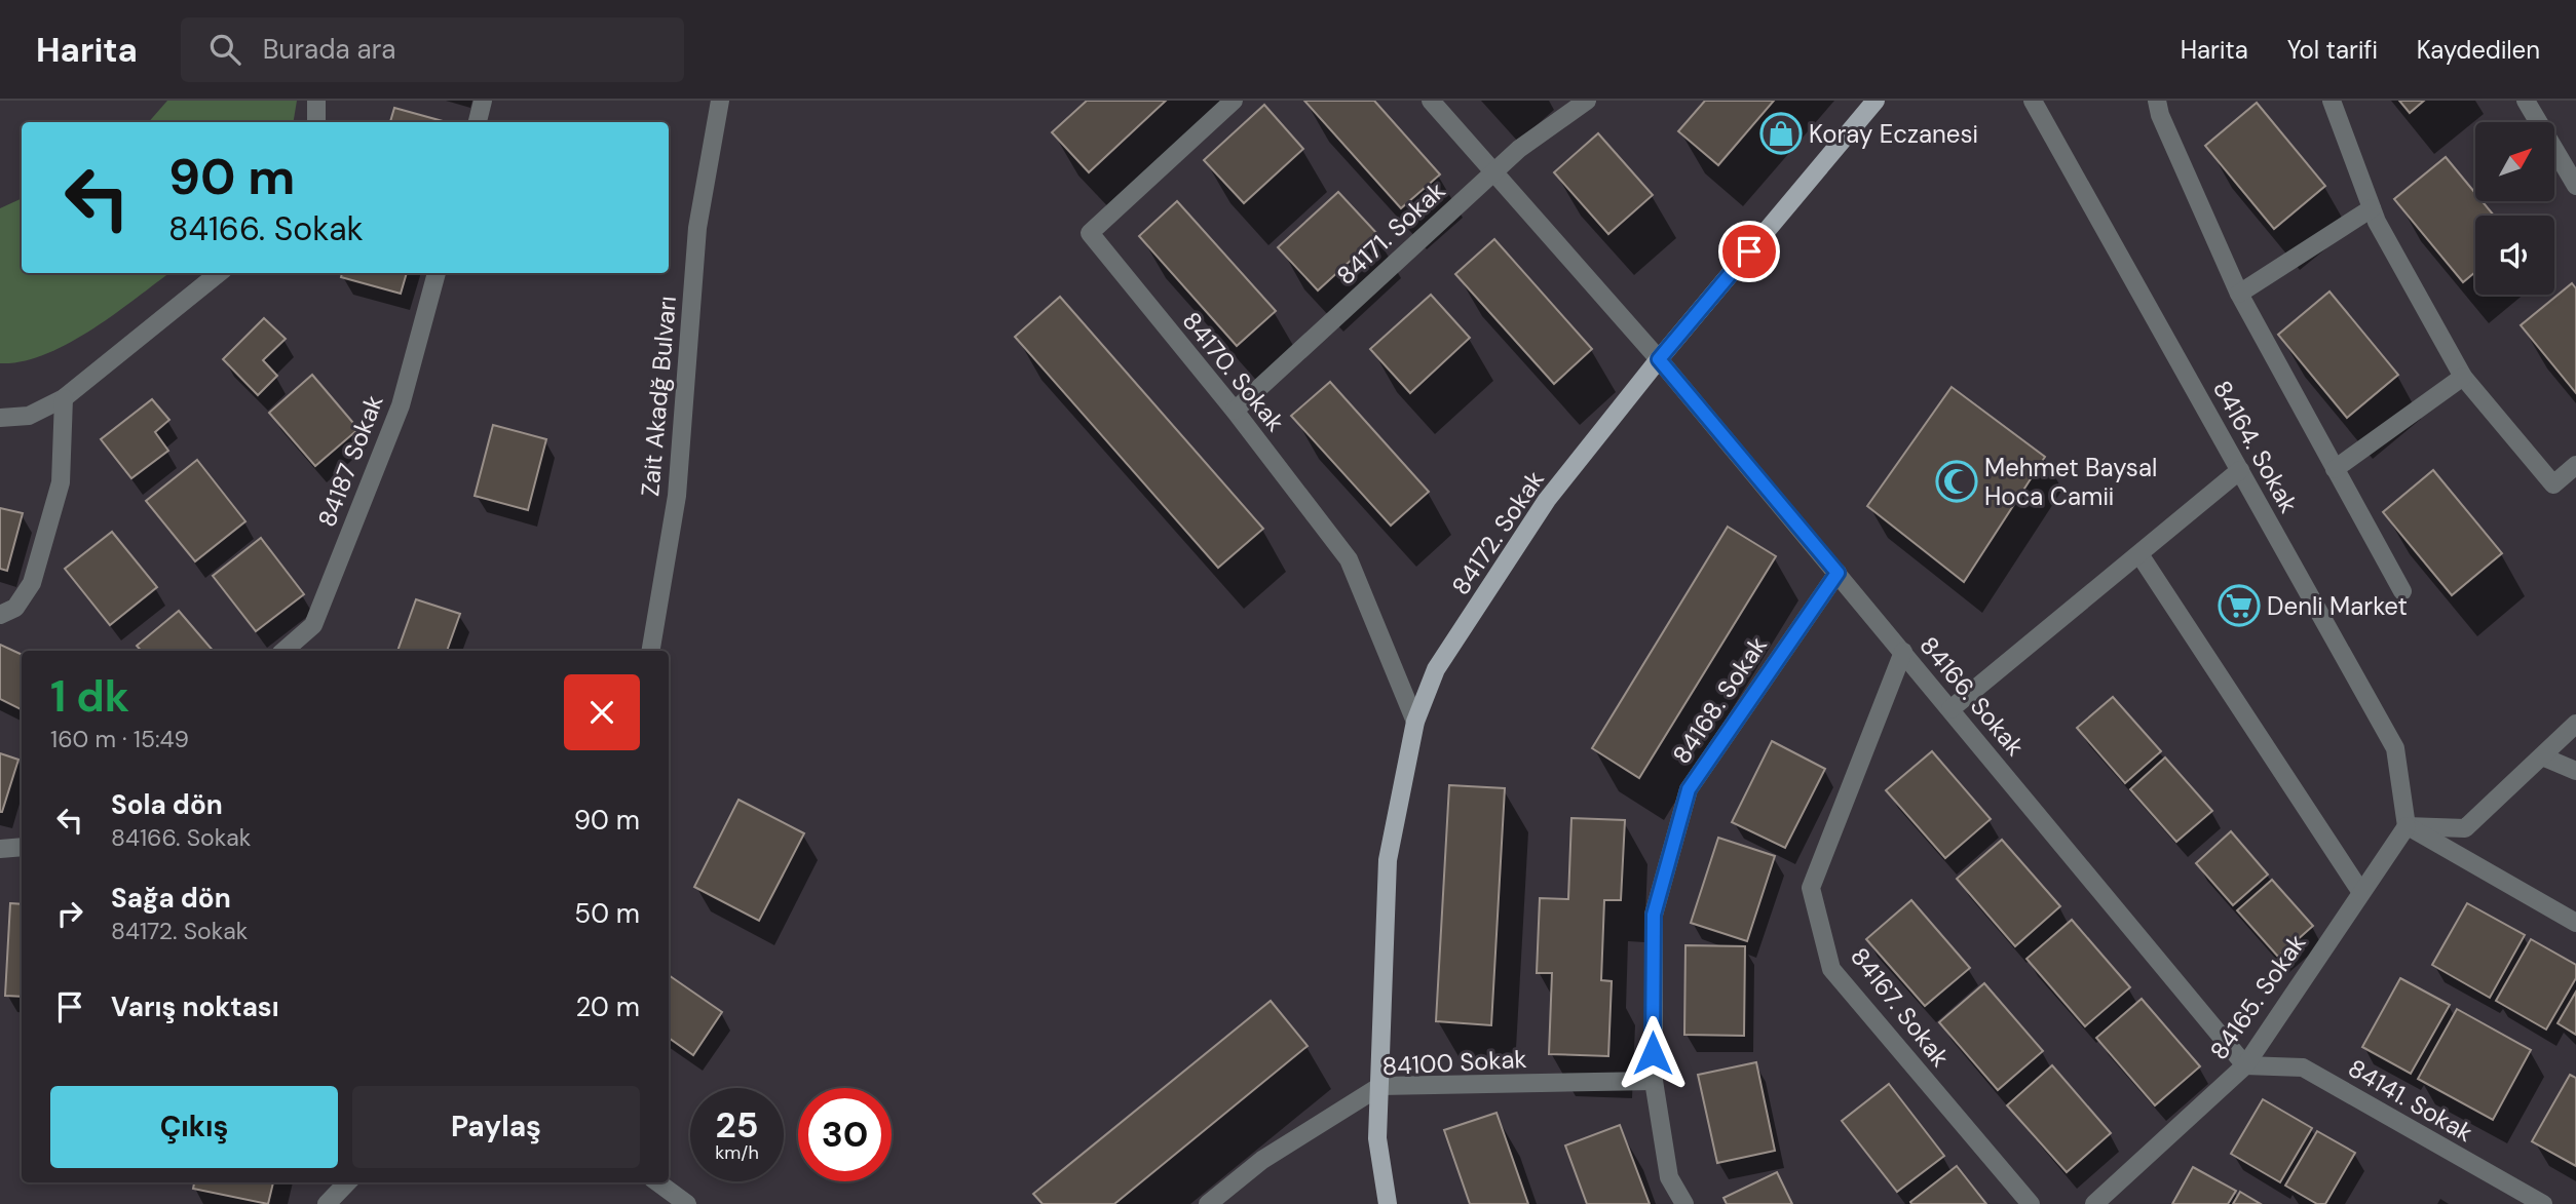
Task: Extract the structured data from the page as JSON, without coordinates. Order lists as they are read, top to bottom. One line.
{"streets":{"main road":["84172. Sokak"],"street":["84171. Sokak","84170. Sokak","Zait Akadğ Bulvarı","84164. Sokak","84187 Sokak","84166. Sokak","84168. Sokak","84165. Sokak","84167. Sokak","84100 Sokak","84141. Sokak"]},"crossings":[["84171. Sokak","84170. Sokak"],["84171. Sokak","84166. Sokak"],["84170. Sokak","84172. Sokak"],["84164. Sokak","84165. Sokak"],["84172. Sokak","84166. Sokak"],["84172. Sokak","84100 Sokak"],["84166. Sokak","84168. Sokak"],["84166. Sokak","84165. Sokak"],["84166. Sokak","84167. Sokak"],["84166. Sokak","84141. Sokak"],["84168. Sokak","84100 Sokak"],["84165. Sokak","84141. Sokak"]],"places":{"shop":["Koray Eczanesi"],"mosque":["Mehmet Baysal Hoca Camii"],"supermarket":["Denli Market"]},"north":"top right","page":{"header":"Harita","search":"Burada ara","nav":["Harita","Yol tarifi","Kaydedilen"],"turn":["90 m","84166. Sokak"],"heading":["1 dk","160 m · 15:49"],"list":[{"name":"Sola dön","note":"84166. Sokak","value":"90 m"},{"name":"Sağa dön","note":"84172. Sokak","value":"50 m"},{"name":"Varış noktası","value":"20 m"}],"buttons":["Çıkış","Paylaş"],"speed":"25 km/h","limit":"30"}}
